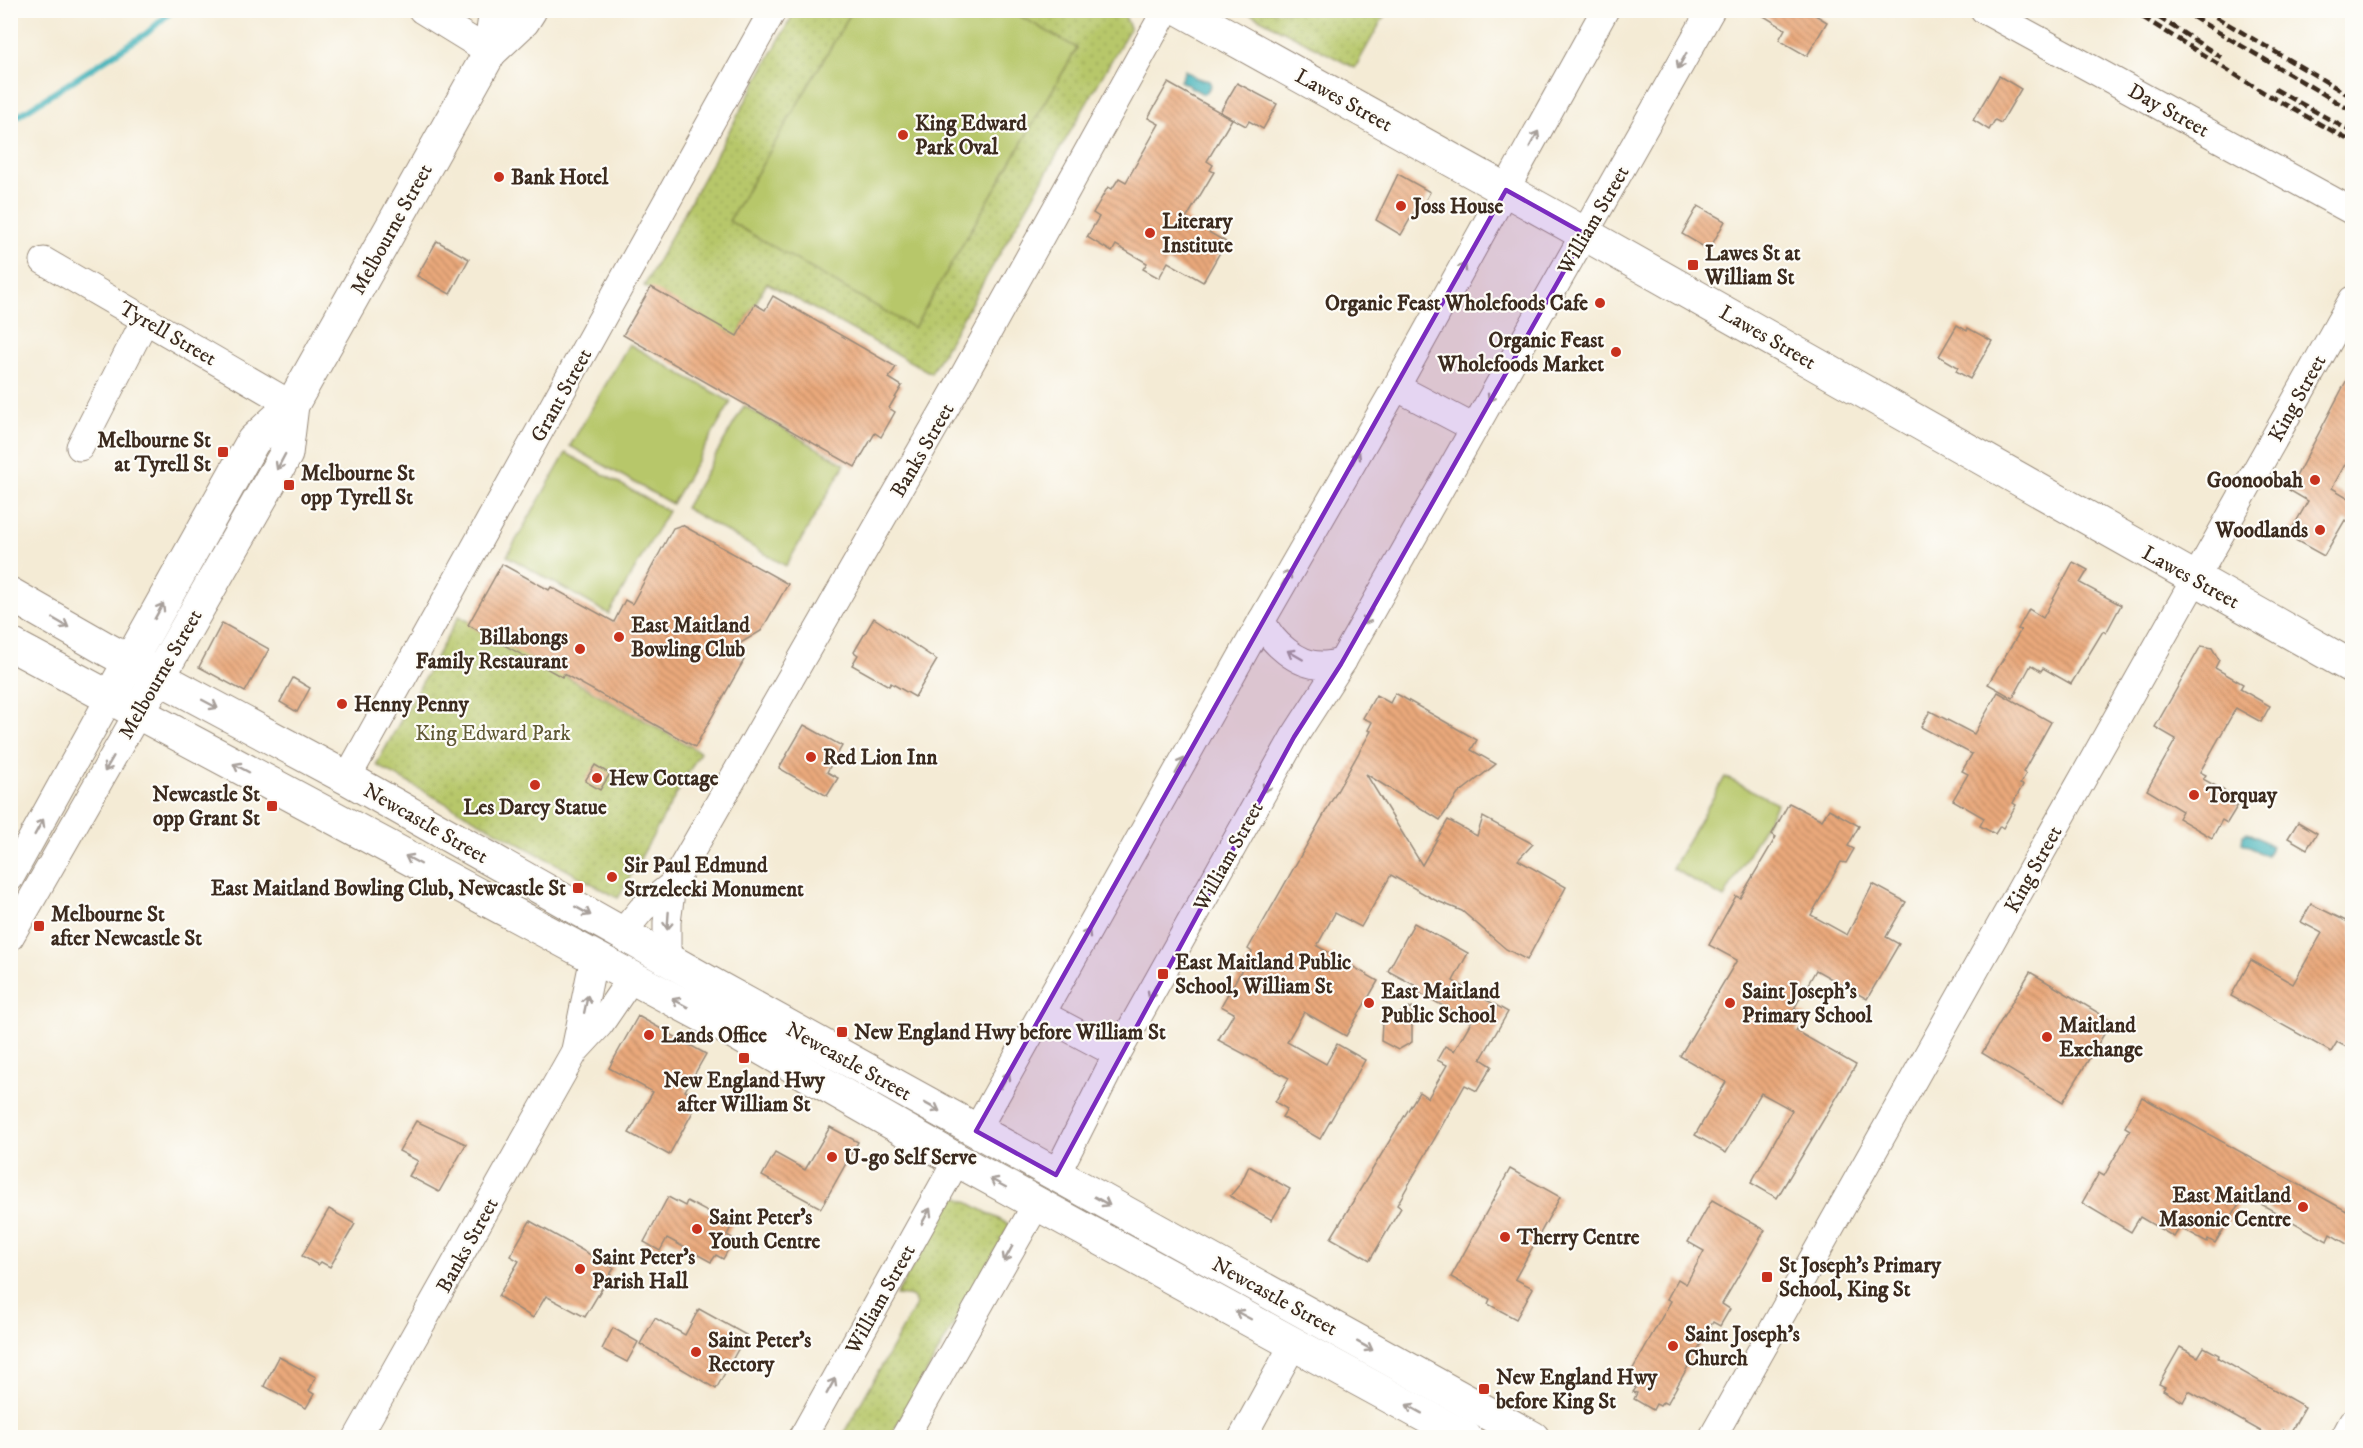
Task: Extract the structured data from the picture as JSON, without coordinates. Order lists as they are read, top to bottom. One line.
{"streets":{"main road":["Lawes Street","Melbourne Street","Newcastle Street"],"street":["Day Street","William Street","Tyrell Street","Grant Street","King Street","Banks Street"]},"crossings":[["Lawes Street","William Street"],["Lawes Street","King Street"],["William Street","Newcastle Street"],["Melbourne Street","Tyrell Street"],["Melbourne Street","Newcastle Street"],["Grant Street","Newcastle Street"],["Banks Street","Newcastle Street"]],"parks":["King Edward Park"],"places":{"other":["King Edward Park Oval","Bank Hotel","Joss House","Literary Institute","Organic Feast Wholefoods Cafe","Organic Feast Wholefoods Market","Goonoobah","Woodlands","East Maitland Bowling Club","Billabongs Family Restaurant","Henny Penny","Red Lion Inn","Hew Cottage","Les Darcy Statue","Torquay","Sir Paul Edmund Strzelecki Monument","East Maitland Public School","Saint Joseph's Primary School","Lands Office","Maitland Exchange","U-go Self Serve","East Maitland Masonic Centre","Saint Peter's Youth Centre","Therry Centre","Saint Peter's Parish Hall","Saint Joseph's Church","Saint Peter's Rectory"],"transit":["Lawes St at William St","Melbourne St at Tyrell St","Melbourne St opp Tyrell St","Newcastle St opp Grant St","East Maitland Bowling Club, Newcastle St","Melbourne St after Newcastle St","East Maitland Public School, William St","New England Hwy before William St","New England Hwy after William St","St Joseph's Primary School, King St","New England Hwy before King St"]}}
